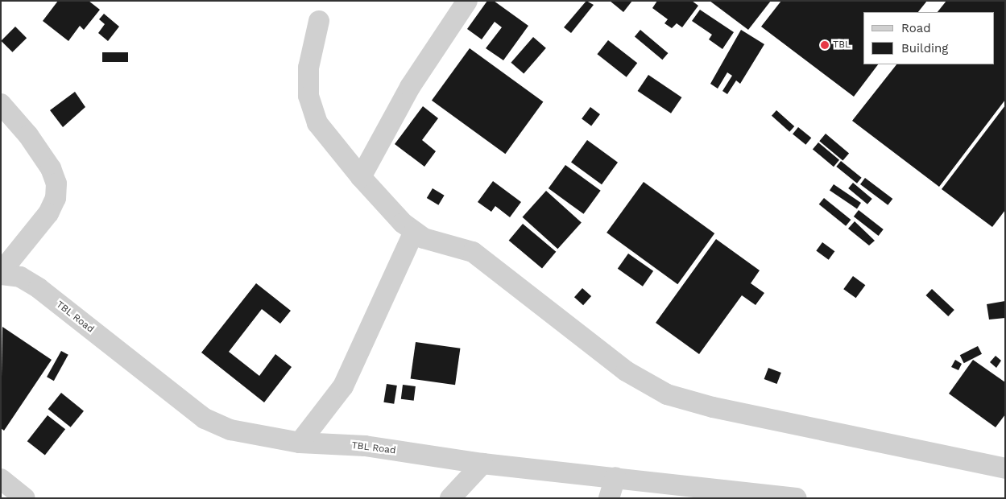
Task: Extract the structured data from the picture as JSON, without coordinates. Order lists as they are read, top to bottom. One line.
{"streets":{"street":["TBL Road"]},"places":["TBL"],"legend":["Road","Building"]}
